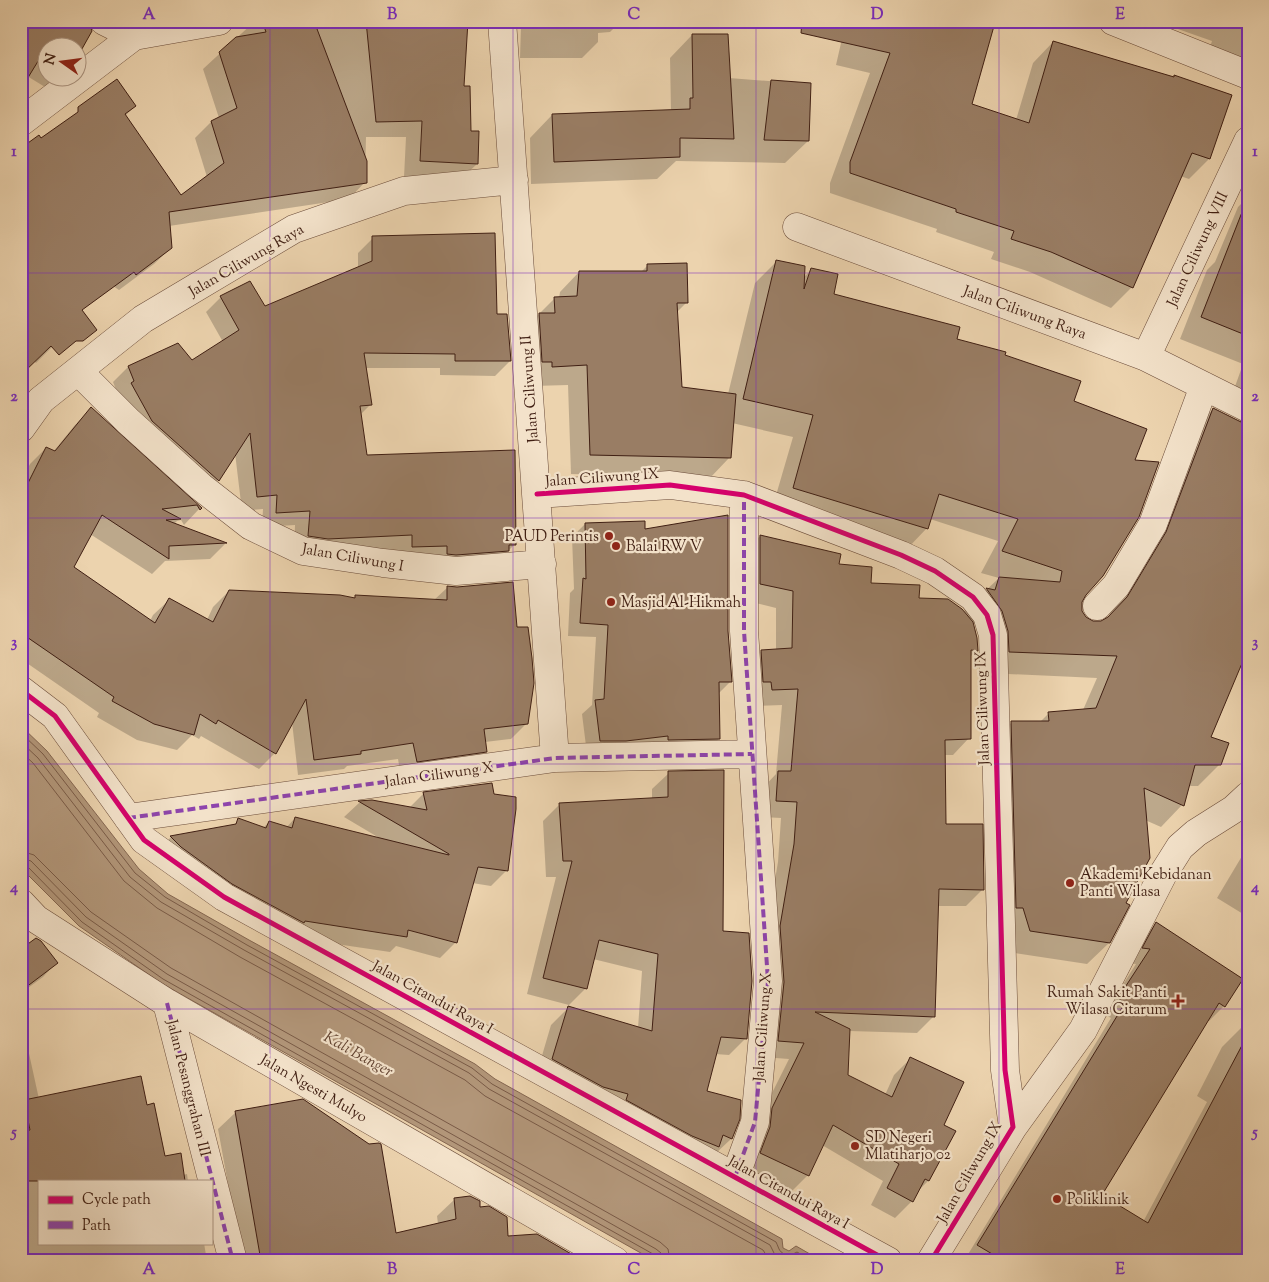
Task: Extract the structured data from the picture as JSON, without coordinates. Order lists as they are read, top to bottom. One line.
{"streets":{"street":["Jalan Ciliwung VIII","Jalan Ciliwung Raya","Jalan Ciliwung II","Jalan Ciliwung IX","Jalan Ciliwung I","Jalan Ciliwung X","Jalan Citandui Raya I","Jalan Pesanggrahan III","Jalan Ngesti Mulyo"]},"crossings":[["Jalan Ciliwung VIII","Jalan Ciliwung Raya"],["Jalan Ciliwung Raya","Jalan Ciliwung II"],["Jalan Ciliwung Raya","Jalan Ciliwung I"],["Jalan Ciliwung II","Jalan Ciliwung IX"],["Jalan Ciliwung II","Jalan Ciliwung I"],["Jalan Ciliwung II","Jalan Ciliwung X"],["Jalan Ciliwung IX","Jalan Ciliwung X"],["Jalan Ciliwung X","Jalan Citandui Raya I"],["Jalan Pesanggrahan III","Jalan Ngesti Mulyo"]],"water":["Kali Banger"],"places":{"other":["PAUD Perintis","Balai RW V","Masjid Al-Hikmah","Akademi Kebidanan Panti Wilasa","SD Negeri Mlatiharjo 02","Poliklinik"],"health":["Rumah Sakit Panti Wilasa Citarum"]},"legend":["Cycle path","Path"],"north":"left","grid":{"columns":["A","B","C","D","E"],"rows":["1","2","3","4","5"]}}
